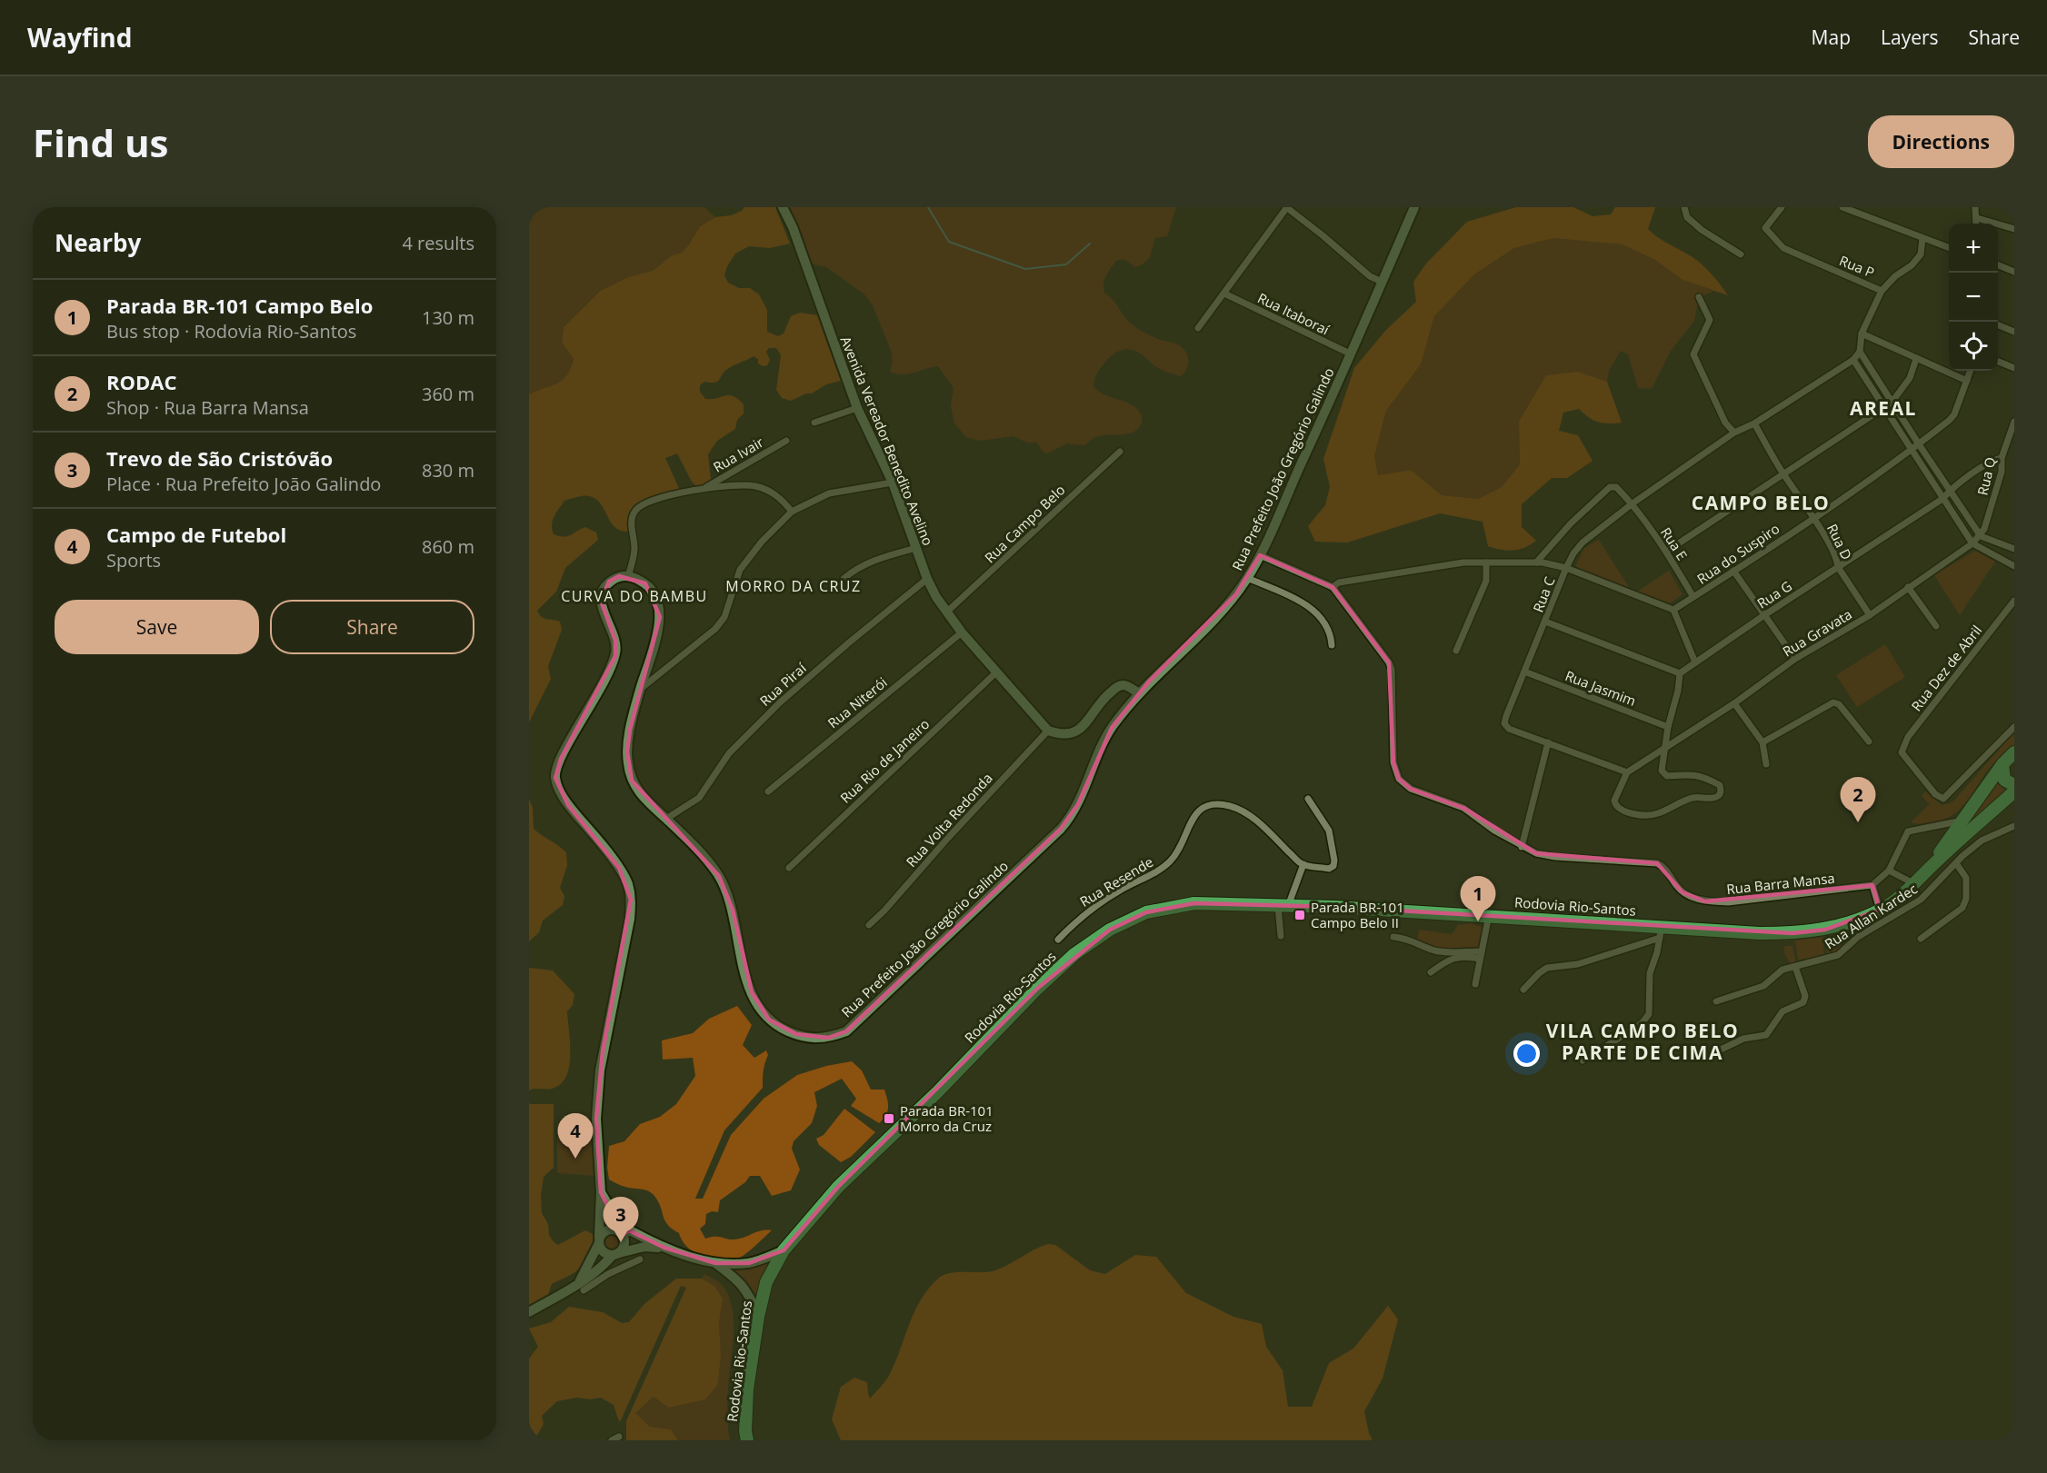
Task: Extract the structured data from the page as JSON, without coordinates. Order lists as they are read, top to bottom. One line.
{"streets":{"highway":["Rodovia Rio-Santos"],"main road":["Avenida Vereador Benedito Avelino","Rua Prefeito João Gregório Galindo"],"street":["Rua P","Rua Itaboraí","Rua Ivair","Rua Q","Rua Campo Belo","Rua D","Rua E","Rua do Suspiro","Rua C","Rua G","Rua Gravata","Rua Dez de Abril","Rua Piraí","Rua Jasmim","Rua Niterói","Rua Rio de Janeiro","Rua Volta Redonda","Rua Resende","Rua Barra Mansa","Rua Allan Kardec"]},"crossings":[["Rua Itaboraí","Rua Prefeito João Gregório Galindo"],["Avenida Vereador Benedito Avelino","Rua Campo Belo"],["Avenida Vereador Benedito Avelino","Rua Piraí"],["Avenida Vereador Benedito Avelino","Rua Niterói"],["Avenida Vereador Benedito Avelino","Rua Rio de Janeiro"],["Avenida Vereador Benedito Avelino","Rua Volta Redonda"],["Rua Ivair","Rua Prefeito João Gregório Galindo"],["Rua Prefeito João Gregório Galindo","Rua Piraí"],["Rua Prefeito João Gregório Galindo","Rua Barra Mansa"],["Rua Q","Rua G"],["Rua Q","Rua Gravata"],["Rua D","Rua do Suspiro"],["Rua D","Rua G"],["Rua D","Rua Gravata"],["Rua E","Rua do Suspiro"],["Rua E","Rua C"],["Rua C","Rua Jasmim"]],"districts":["AREAL","CAMPO BELO","MORRO DA CRUZ","CURVA DO BAMBU","VILA CAMPO BELO PARTE DE CIMA"],"places":{"transit":["Parada BR-101 Campo Belo II","Parada BR-101 Morro da Cruz"]},"page":{"header":"Wayfind","nav":["Map","Layers","Share"],"buttons":["Directions",["Save","Share"]],"title":"Find us","heading":["Nearby","4 results"],"map_buttons":["+","−"],"list":[{"mark":"1","name":"Parada BR-101 Campo Belo","note":"Bus stop · Rodovia Rio-Santos","value":"130 m"},{"mark":"2","name":"RODAC","note":"Shop · Rua Barra Mansa","value":"360 m"},{"mark":"3","name":"Trevo de São Cristóvão","note":"Place · Rua Prefeito João Galindo","value":"830 m"},{"mark":"4","name":"Campo de Futebol","note":"Sports","value":"860 m"}],"pins":["2","1","4","3"]}}
